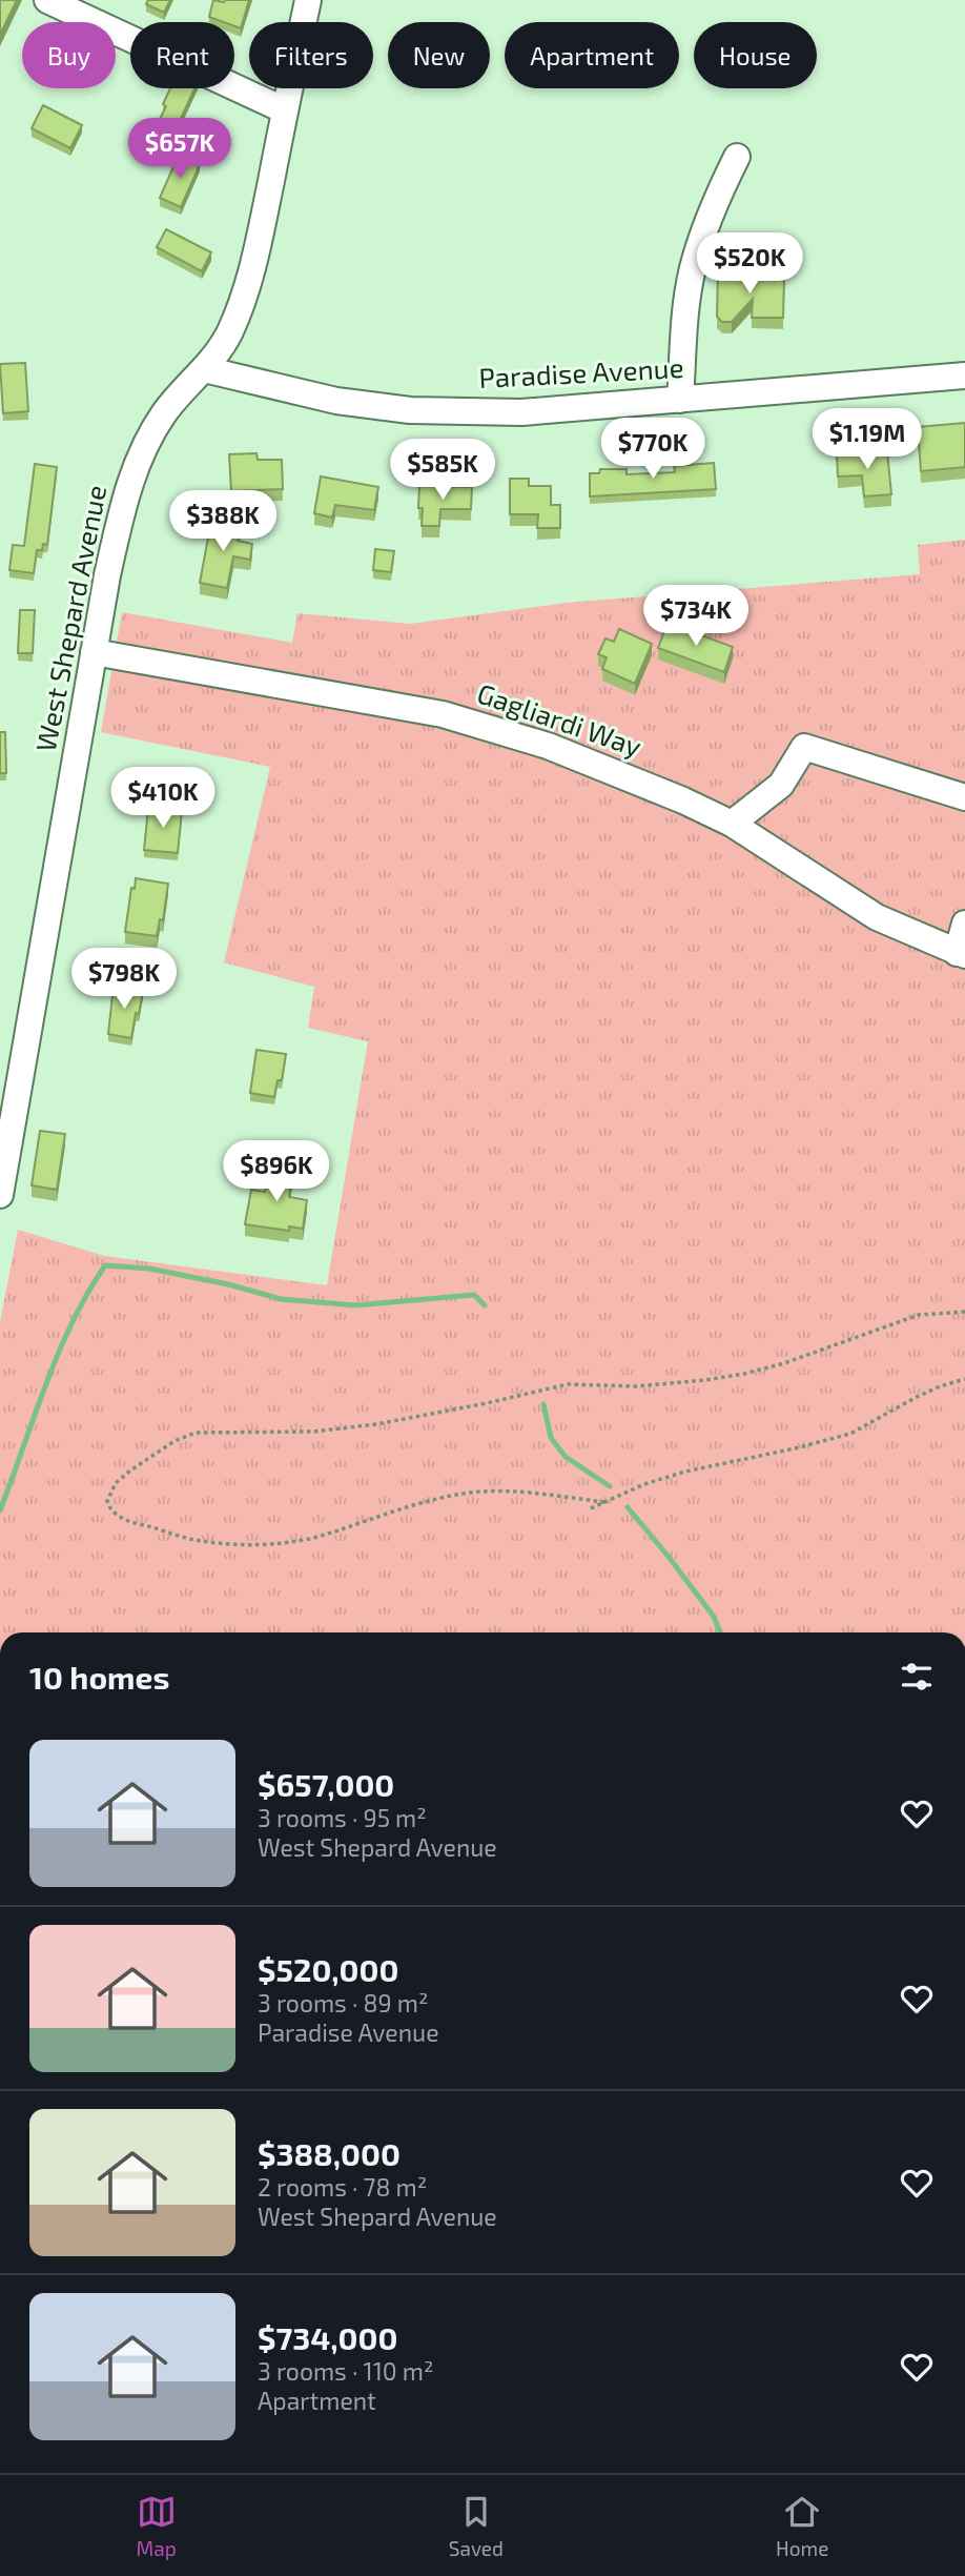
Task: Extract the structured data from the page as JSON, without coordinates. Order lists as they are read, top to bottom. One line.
{"streets":{"street":["Paradise Avenue","West Shepard Avenue","Gagliardi Way"]},"crossings":[["Paradise Avenue","West Shepard Avenue"],["West Shepard Avenue","Gagliardi Way"]],"page":{"chip":["Buy","Rent","Filters","New","Apartment","House"],"price":["$657K","$520K","$1.19M","$770K","$585K","$388K","$734K","$410K","$798K","$896K"],"heading":"10 homes","list":[{"name":"$657,000","note":"3 rooms · 95 m² · West Shepard Avenue"},{"name":"$520,000","note":"3 rooms · 89 m² · Paradise Avenue"},{"name":"$388,000","note":"2 rooms · 78 m² · West Shepard Avenue"},{"name":"$734,000","note":"3 rooms · 110 m² · Apartment"}],"tabs":["Map","Saved","Home"]}}
